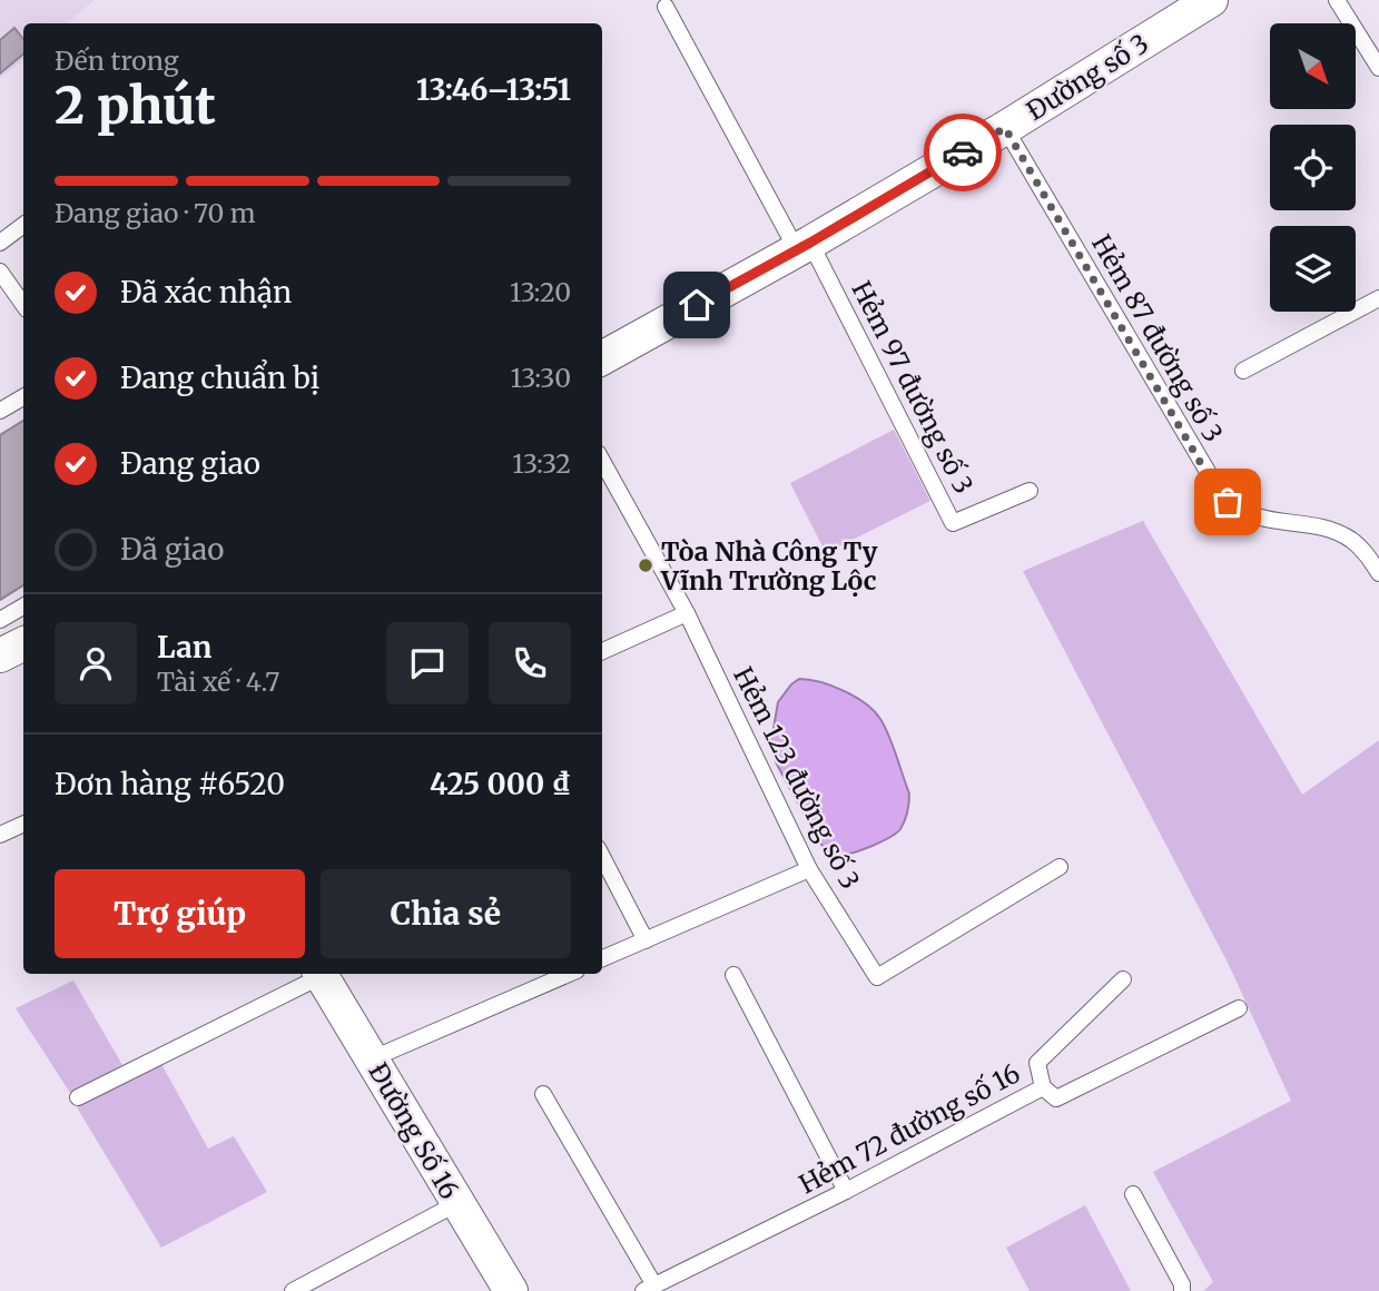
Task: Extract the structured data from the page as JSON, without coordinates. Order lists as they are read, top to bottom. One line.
{"streets":{"street":["Đường số 3","Đường Số 16"],"lane":["Hẻm 87 đường số 3","Hẻm 97 đường số 3","Hẻm 123 đường số 3","Hẻm 72 đường số 16"]},"crossings":[["Đường số 3","Hẻm 87 đường số 3"],["Đường số 3","Hẻm 97 đường số 3"]],"places":["Tòa Nhà Công Ty Vĩnh Trường Lộc"],"north":"bottom right","page":{"heading":["2 phút","Đến trong","13:46–13:51"],"panel":["Lan","Tài xế · 4.7","Đơn hàng #6520","425 000 ₫"],"bar":"Đang giao · 70 m","list":[["Đã xác nhận","13:20"],["Đang chuẩn bị","13:30"],["Đang giao","13:32"],"Đã giao"],"buttons":["Trợ giúp","Chia sẻ"]}}
